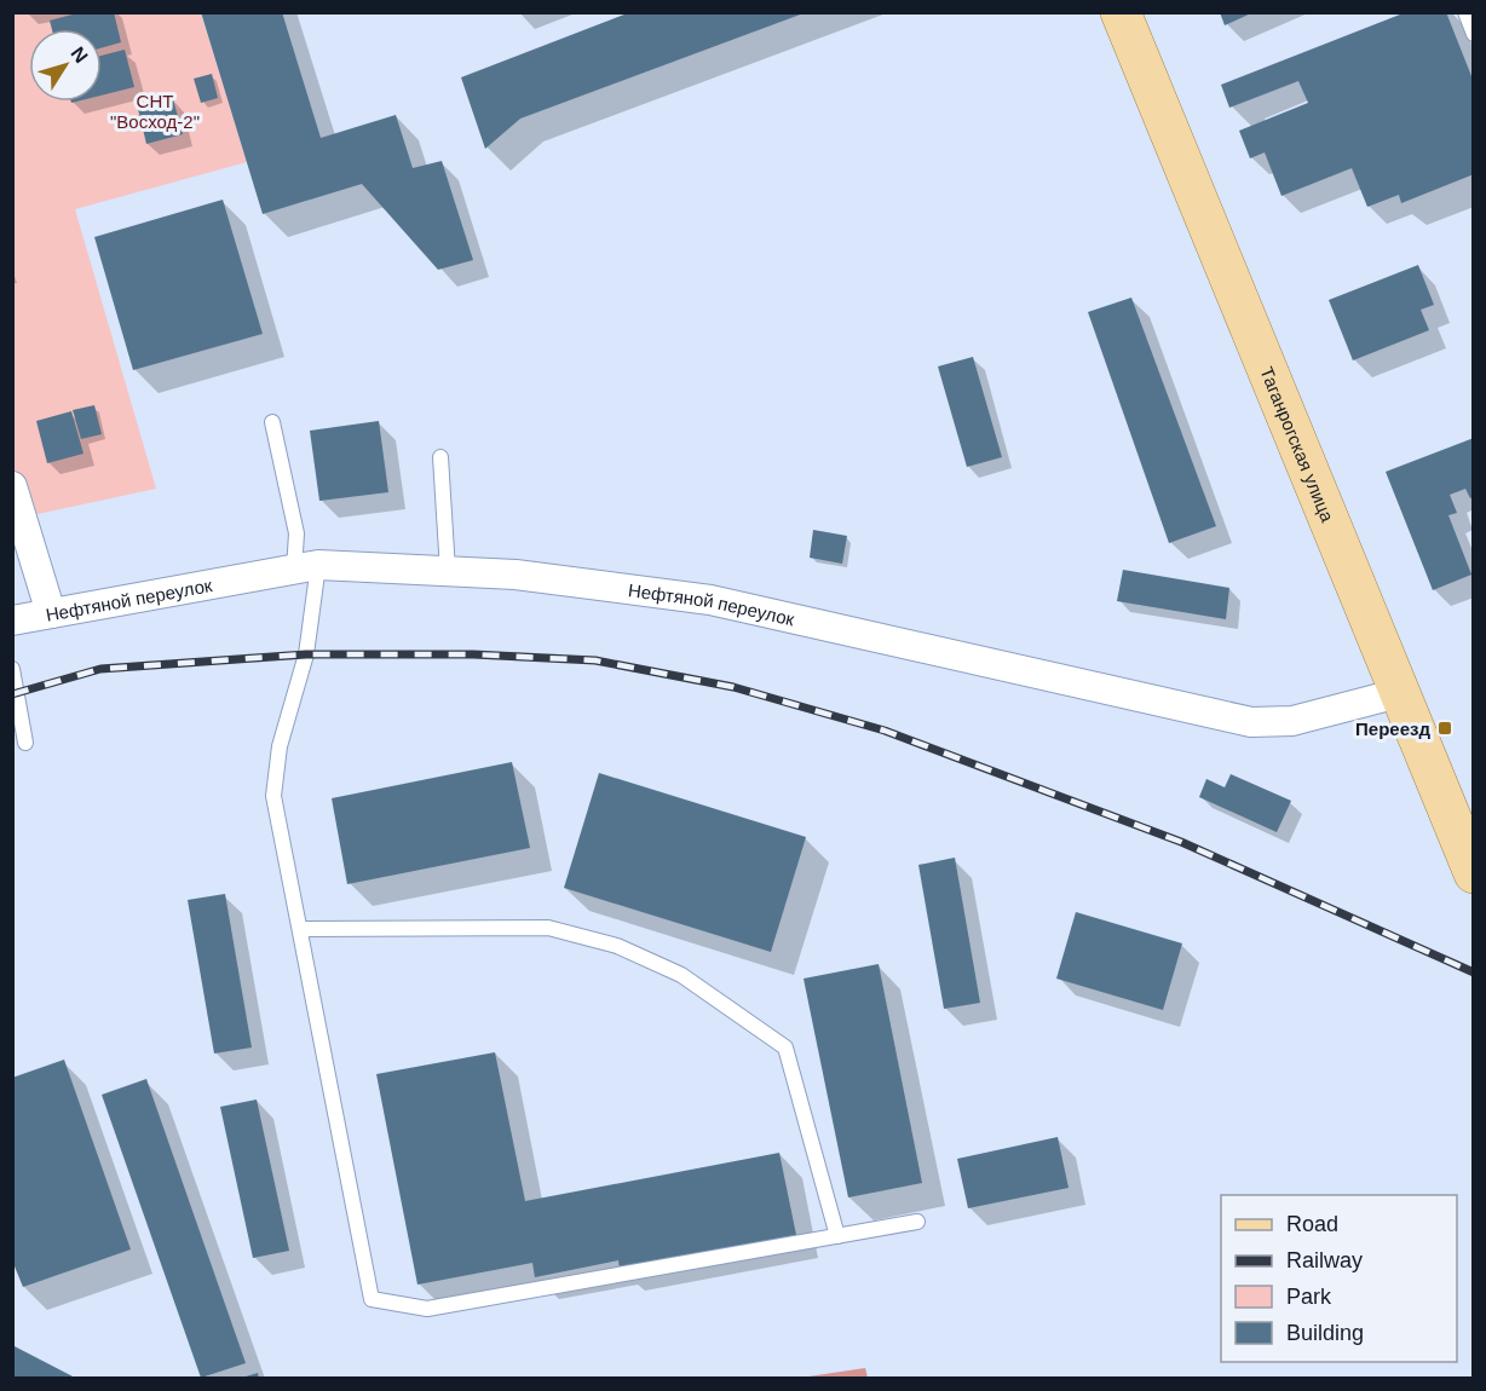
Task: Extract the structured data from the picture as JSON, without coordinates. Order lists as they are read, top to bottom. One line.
{"streets":{"main road":["Таганрогская улица"],"street":["Нефтяной переулок"]},"crossings":[["Таганрогская улица","Нефтяной переулок"]],"parks":["СНТ \"Восход-2\""],"places":{"transit":["Переезд"]},"legend":["Road","Railway","Park","Building"],"north":"top right"}
